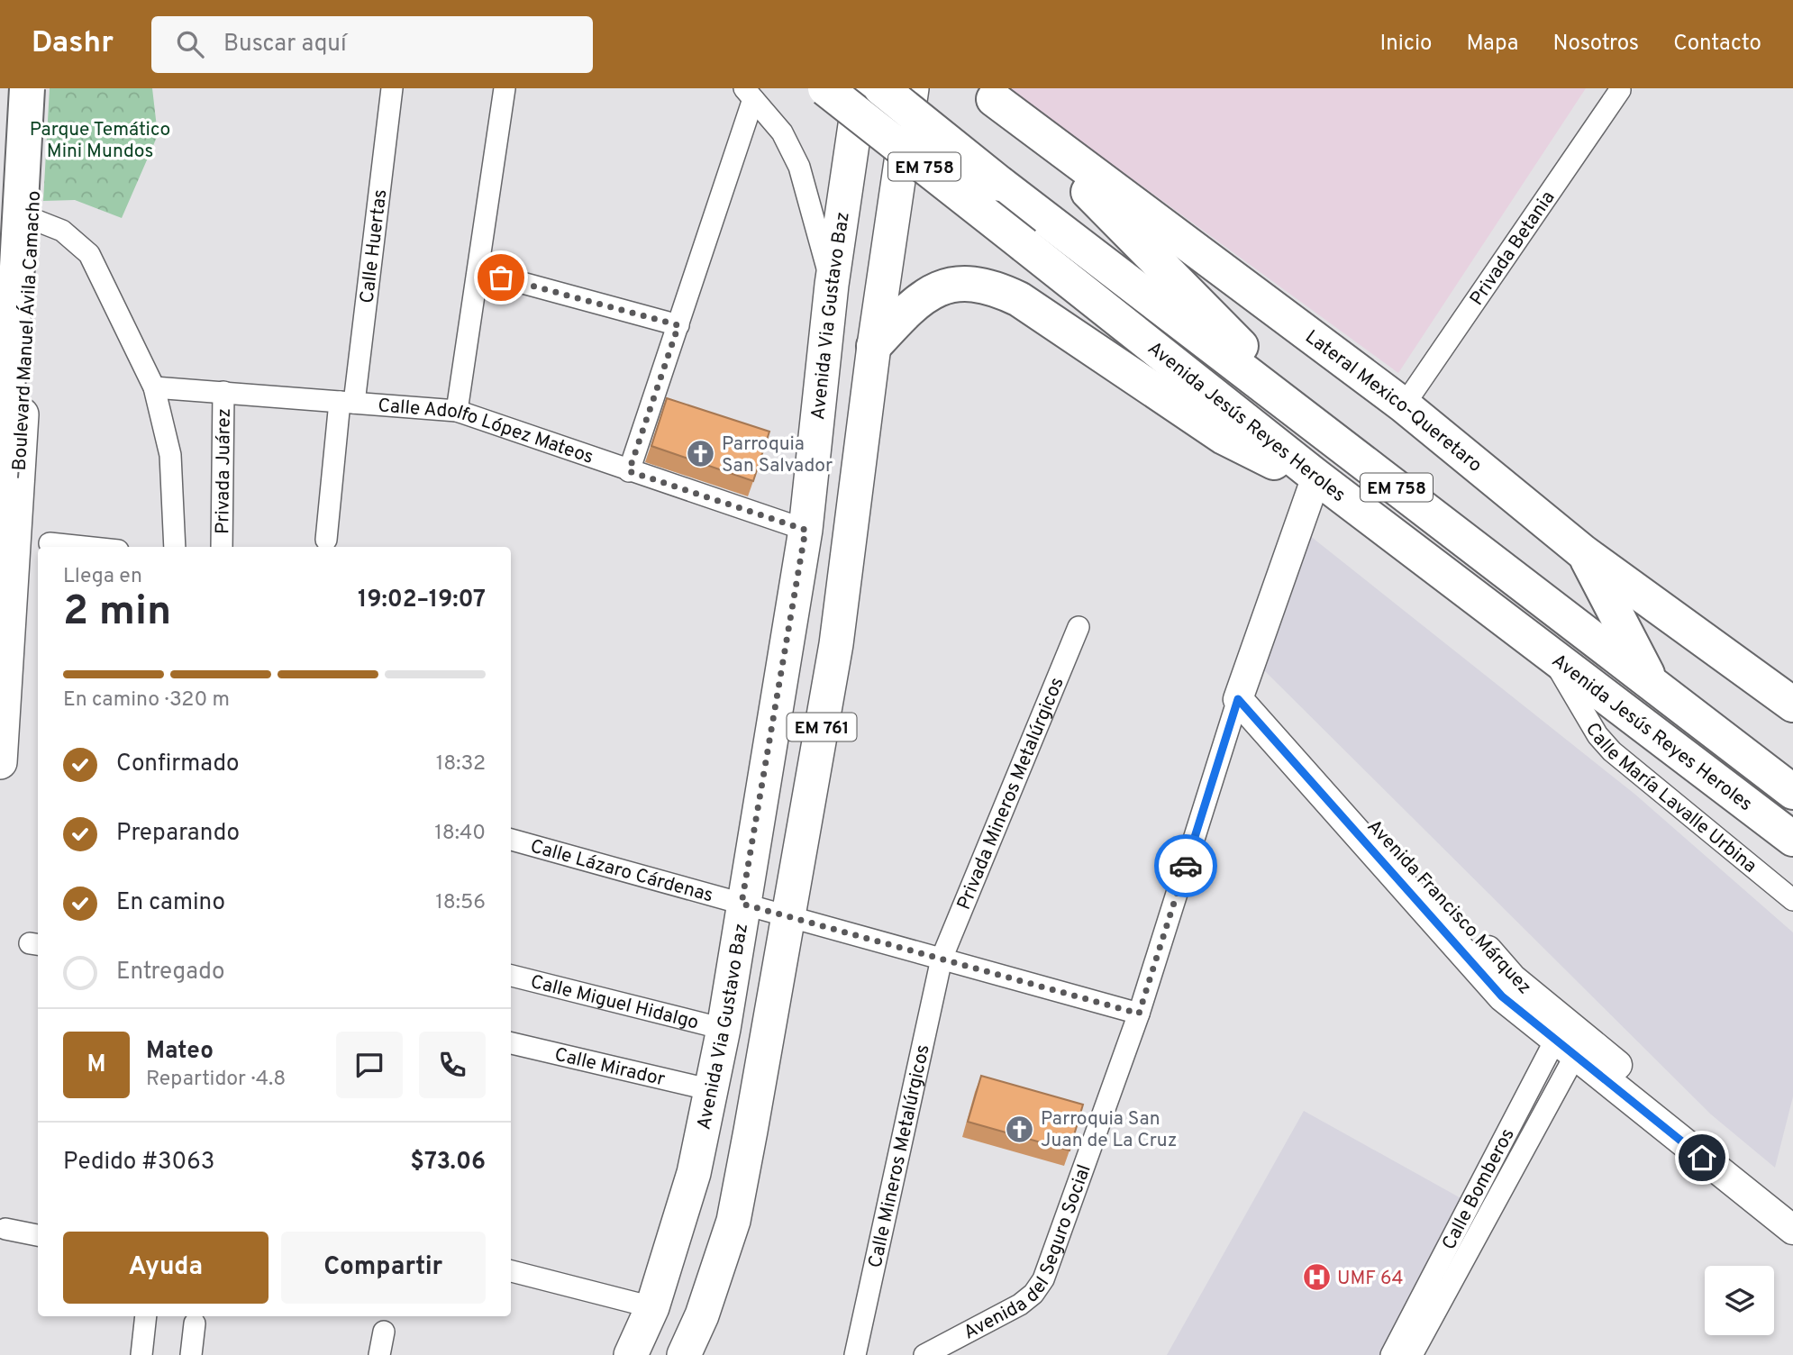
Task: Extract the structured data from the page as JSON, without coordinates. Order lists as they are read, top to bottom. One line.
{"streets":{"highway":["EM 758","Lateral Mexico-Queretaro","Avenida Jesús Reyes Heroles"],"main road":["Avenida Via Gustavo Baz","Boulevard Manuel Ávila Camacho","EM 761"],"street":["Calle Huertas","Privada Betania","Calle Adolfo López Mateos","Privada Juárez","Privada Mineros Metalúrgicos","Calle María Lavalle Urbina","Calle Lázaro Cárdenas","Avenida Francisco Márquez","Calle Miguel Hidalgo","Calle Mirador","Calle Mineros Metalúrgicos","Calle Bomberos","Avenida del Seguro Social"]},"crossings":[["Calle Huertas","Calle Adolfo López Mateos"],["Privada Betania","Lateral Mexico-Queretaro"],["Avenida Via Gustavo Baz","Calle Adolfo López Mateos"],["Avenida Via Gustavo Baz","Calle Lázaro Cárdenas"],["Avenida Via Gustavo Baz","Calle Miguel Hidalgo"],["Avenida Via Gustavo Baz","Calle Mirador"],["Avenida Jesús Reyes Heroles","Calle María Lavalle Urbina"],["Avenida Jesús Reyes Heroles","Avenida del Seguro Social"],["Calle Adolfo López Mateos","Privada Juárez"],["EM 761","Calle Lázaro Cárdenas"],["Privada Mineros Metalúrgicos","Calle Lázaro Cárdenas"],["Privada Mineros Metalúrgicos","Calle Mineros Metalúrgicos"],["Calle Lázaro Cárdenas","Calle Mineros Metalúrgicos"],["Calle Lázaro Cárdenas","Avenida del Seguro Social"],["Avenida Francisco Márquez","Calle Bomberos"],["Avenida Francisco Márquez","Avenida del Seguro Social"]],"parks":["Parque Temático Mini Mundos"],"places":{"church":["Parroquia San Salvador","Parroquia San Juan de La Cruz"],"hospital":["UMF 64"]},"page":{"header":"Dashr","search":"Buscar aquí","nav":["Inicio","Mapa","Nosotros","Contacto"],"heading":["2 min","Llega en","19:02–19:07"],"panel":["Mateo","Repartidor · 4.8","Pedido #3063","$73.06"],"bar":"En camino · 320 m","list":[["Confirmado","18:32"],["Preparando","18:40"],["En camino","18:56"],"Entregado"],"round":"M","buttons":["Ayuda","Compartir"]}}
